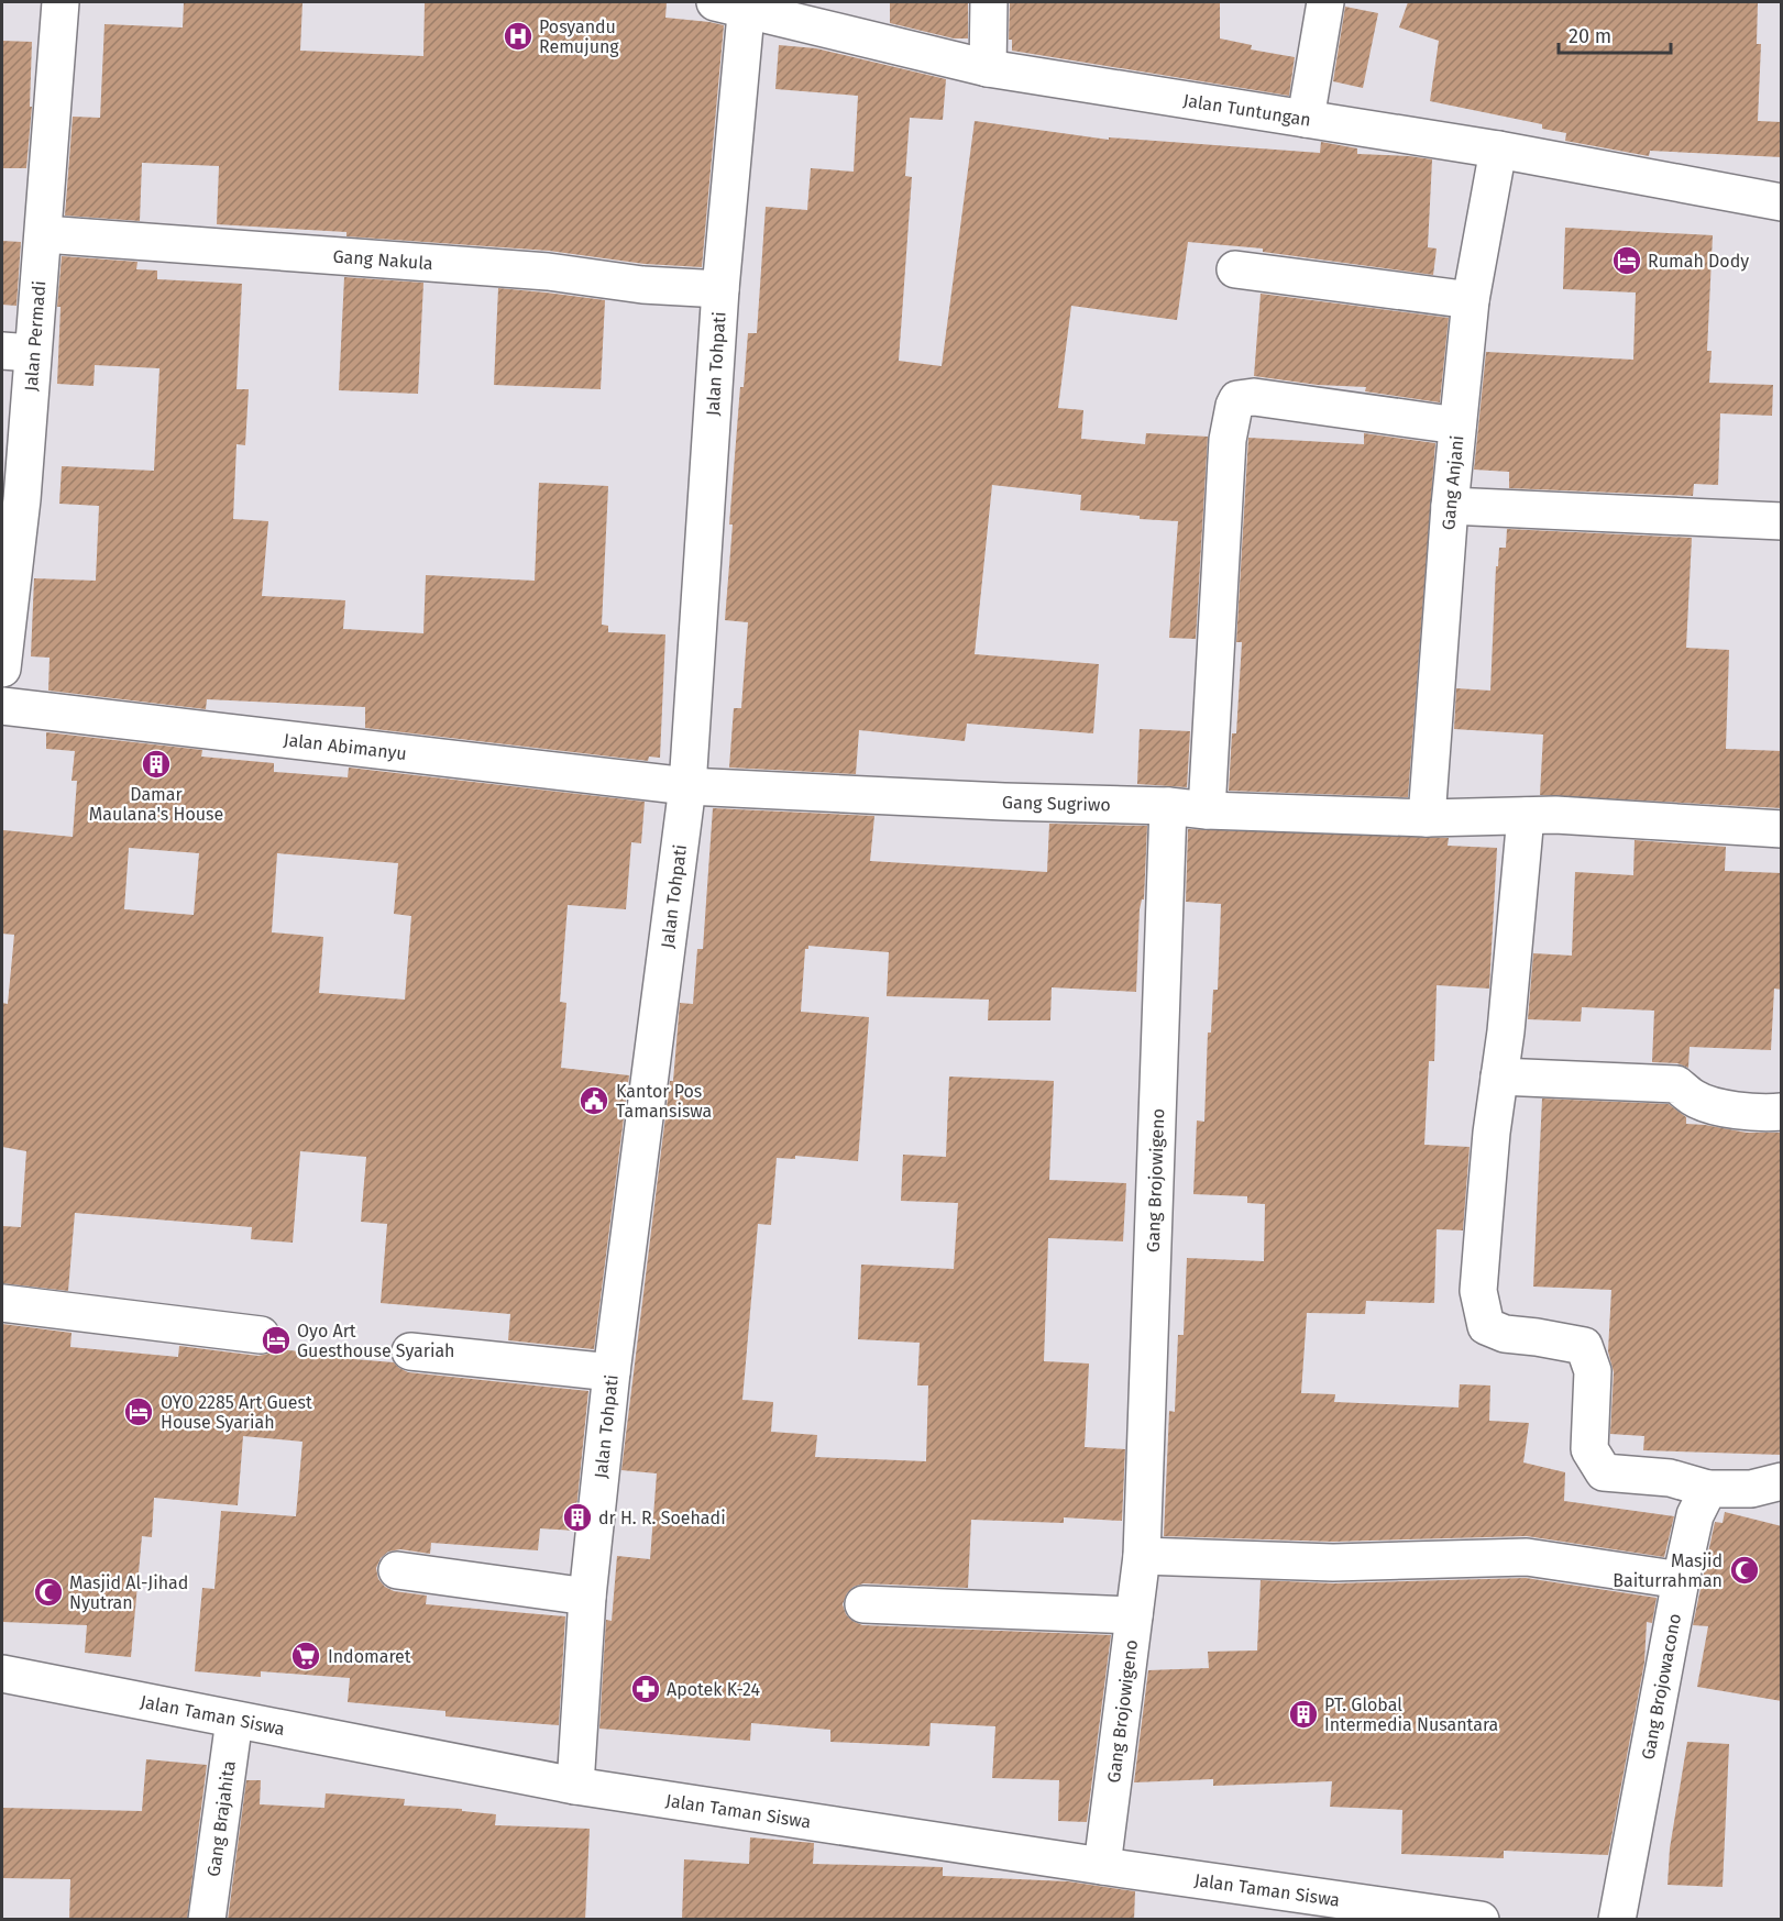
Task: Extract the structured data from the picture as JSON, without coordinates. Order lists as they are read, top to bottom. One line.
{"streets":{"street":["Jalan Tuntungan","Gang Nakula","Jalan Permadi","Jalan Tohpati","Gang Anjani","Jalan Abimanyu","Gang Sugriwo","Gang Brojowigeno","Gang Brojowacono","Jalan Taman Siswa","Gang Brajahita"]},"crossings":[["Jalan Tuntungan","Jalan Tohpati"],["Jalan Tuntungan","Gang Anjani"],["Gang Nakula","Jalan Permadi"],["Gang Nakula","Jalan Tohpati"],["Jalan Tohpati","Jalan Abimanyu"],["Jalan Tohpati","Gang Sugriwo"],["Jalan Tohpati","Jalan Taman Siswa"],["Gang Anjani","Gang Sugriwo"],["Jalan Abimanyu","Gang Sugriwo"],["Gang Sugriwo","Gang Brojowigeno"],["Gang Brojowigeno","Jalan Taman Siswa"],["Jalan Taman Siswa","Gang Brajahita"]],"places":{"hospital":["Posyandu Remujung"],"hotel":["Rumah Dody","Oyo Art Guesthouse Syariah","OYO 2285 Art Guest House Syariah"],"building":["Damar Maulana's House","dr H. R. Soehadi","PT. Global Intermedia Nusantara"],"public building":["Kantor Pos Tamansiswa"],"mosque":["Masjid Baiturrahman","Masjid Al-Jihad Nyutran"],"supermarket":["Indomaret"],"pharmacy":["Apotek K-24"]},"scale_bar":"20 m"}
